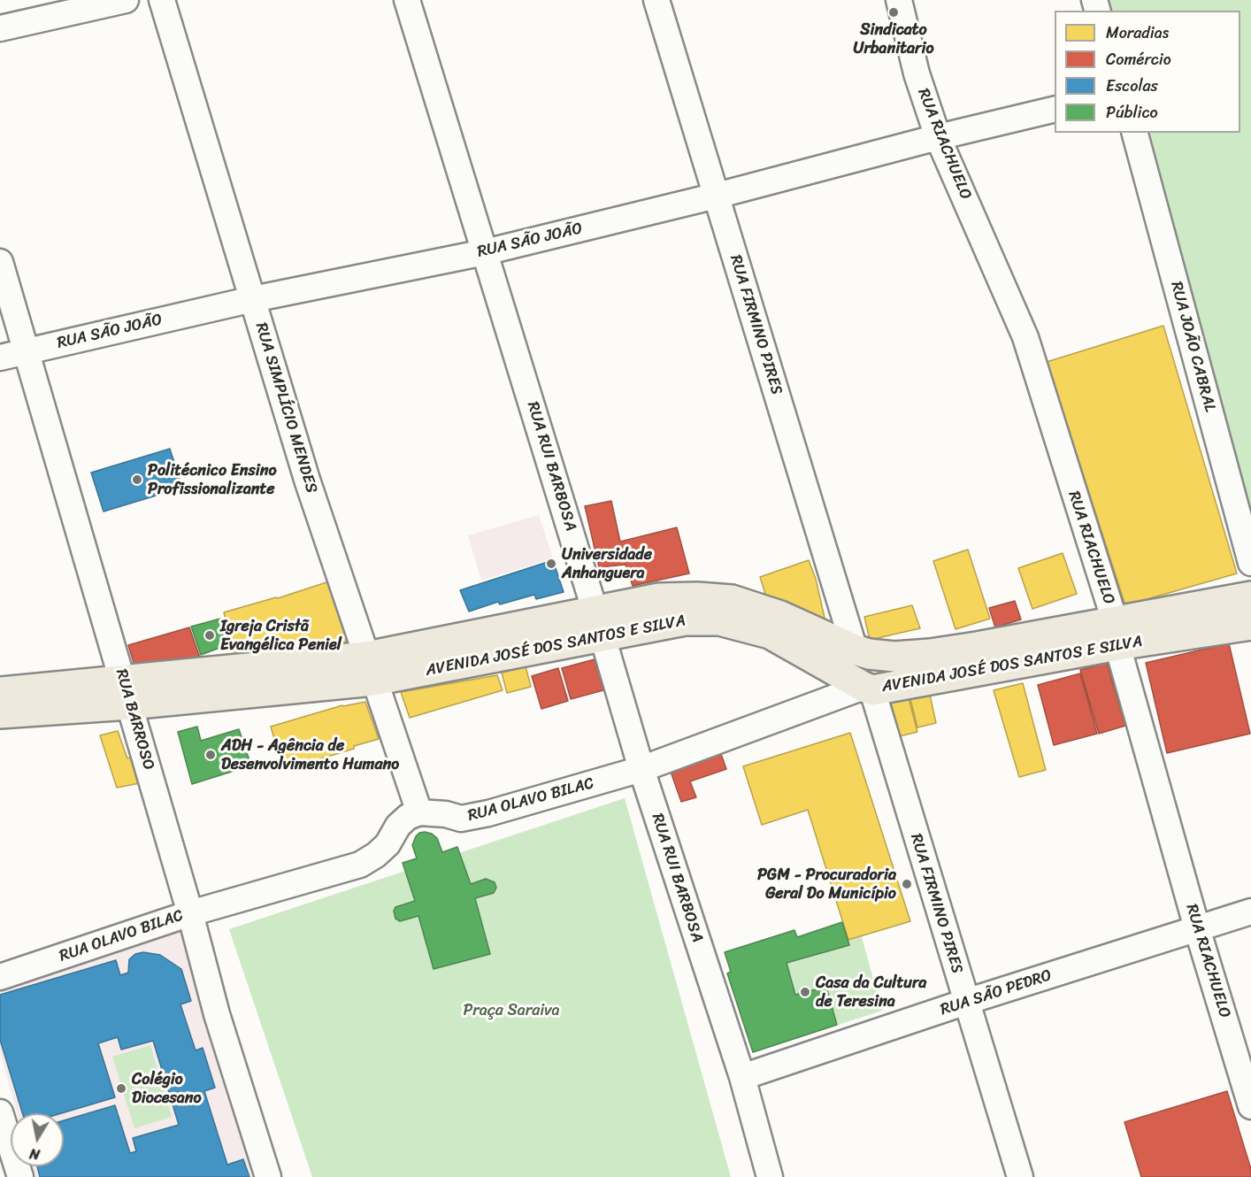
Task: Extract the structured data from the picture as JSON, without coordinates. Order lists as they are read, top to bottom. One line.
{"streets":{"main road":["AVENIDA JOSÉ DOS SANTOS E SILVA"],"street":["RUA RIACHUELO","RUA SÃO JOÃO","RUA FIRMINO PIRES","RUA JOÃO CABRAL","RUA SIMPLÍCIO MENDES","RUA RUI BARBOSA","RUA BARROSO","RUA OLAVO BILAC","RUA SÃO PEDRO"]},"crossings":[["RUA RIACHUELO","RUA SÃO JOÃO"],["RUA RIACHUELO","AVENIDA JOSÉ DOS SANTOS E SILVA"],["RUA RIACHUELO","RUA SÃO PEDRO"],["RUA SÃO JOÃO","RUA FIRMINO PIRES"],["RUA SÃO JOÃO","RUA SIMPLÍCIO MENDES"],["RUA SÃO JOÃO","RUA RUI BARBOSA"],["RUA SÃO JOÃO","RUA BARROSO"],["RUA FIRMINO PIRES","AVENIDA JOSÉ DOS SANTOS E SILVA"],["RUA FIRMINO PIRES","RUA OLAVO BILAC"],["RUA FIRMINO PIRES","RUA SÃO PEDRO"],["RUA SIMPLÍCIO MENDES","AVENIDA JOSÉ DOS SANTOS E SILVA"],["RUA SIMPLÍCIO MENDES","RUA OLAVO BILAC"],["RUA RUI BARBOSA","AVENIDA JOSÉ DOS SANTOS E SILVA"],["RUA RUI BARBOSA","RUA OLAVO BILAC"],["RUA RUI BARBOSA","RUA SÃO PEDRO"],["AVENIDA JOSÉ DOS SANTOS E SILVA","RUA BARROSO"],["AVENIDA JOSÉ DOS SANTOS E SILVA","RUA OLAVO BILAC"],["RUA BARROSO","RUA OLAVO BILAC"]],"parks":["Praça Saraiva"],"places":["Sindicato Urbanitario","Politécnico Ensino Profissionalizante","Universidade Anhanguera","Igreja Cristã Evangélica Peniel","ADH - Agência de Desenvolvimento Humano","PGM - Procuradoria Geral Do Município","Casa da Cultura de Teresina","Colégio Diocesano"],"legend":["Moradias","Comércio","Escolas","Público"],"north":"bottom"}
